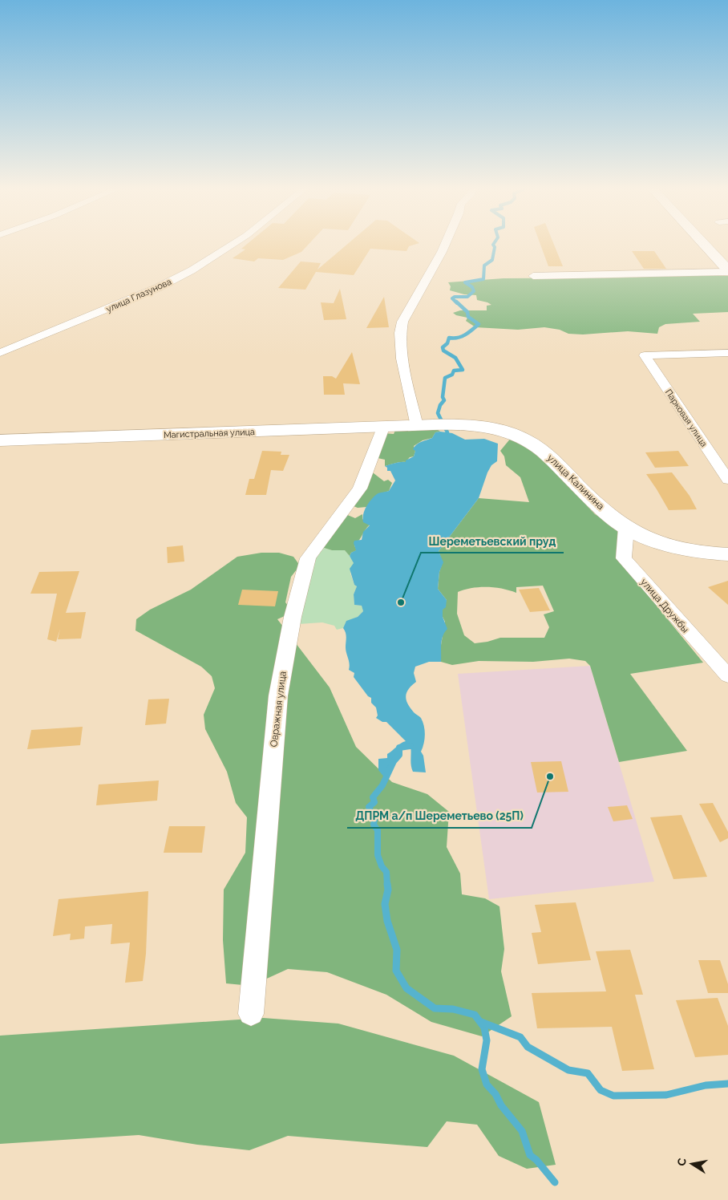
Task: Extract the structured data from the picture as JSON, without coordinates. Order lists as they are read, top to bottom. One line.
{"streets":{"street":["улица Глазунова","Парковая улица","Магистральная улица","улица Калинина","улица Дружбы","Овражная улица"]},"crossings":[["Магистральная улица","улица Калинина"],["Магистральная улица","Овражная улица"],["улица Калинина","улица Дружбы"]],"places":["Шереметьевский пруд","ДПРМ а/п Шереметьево (25П)"],"north":"left"}
